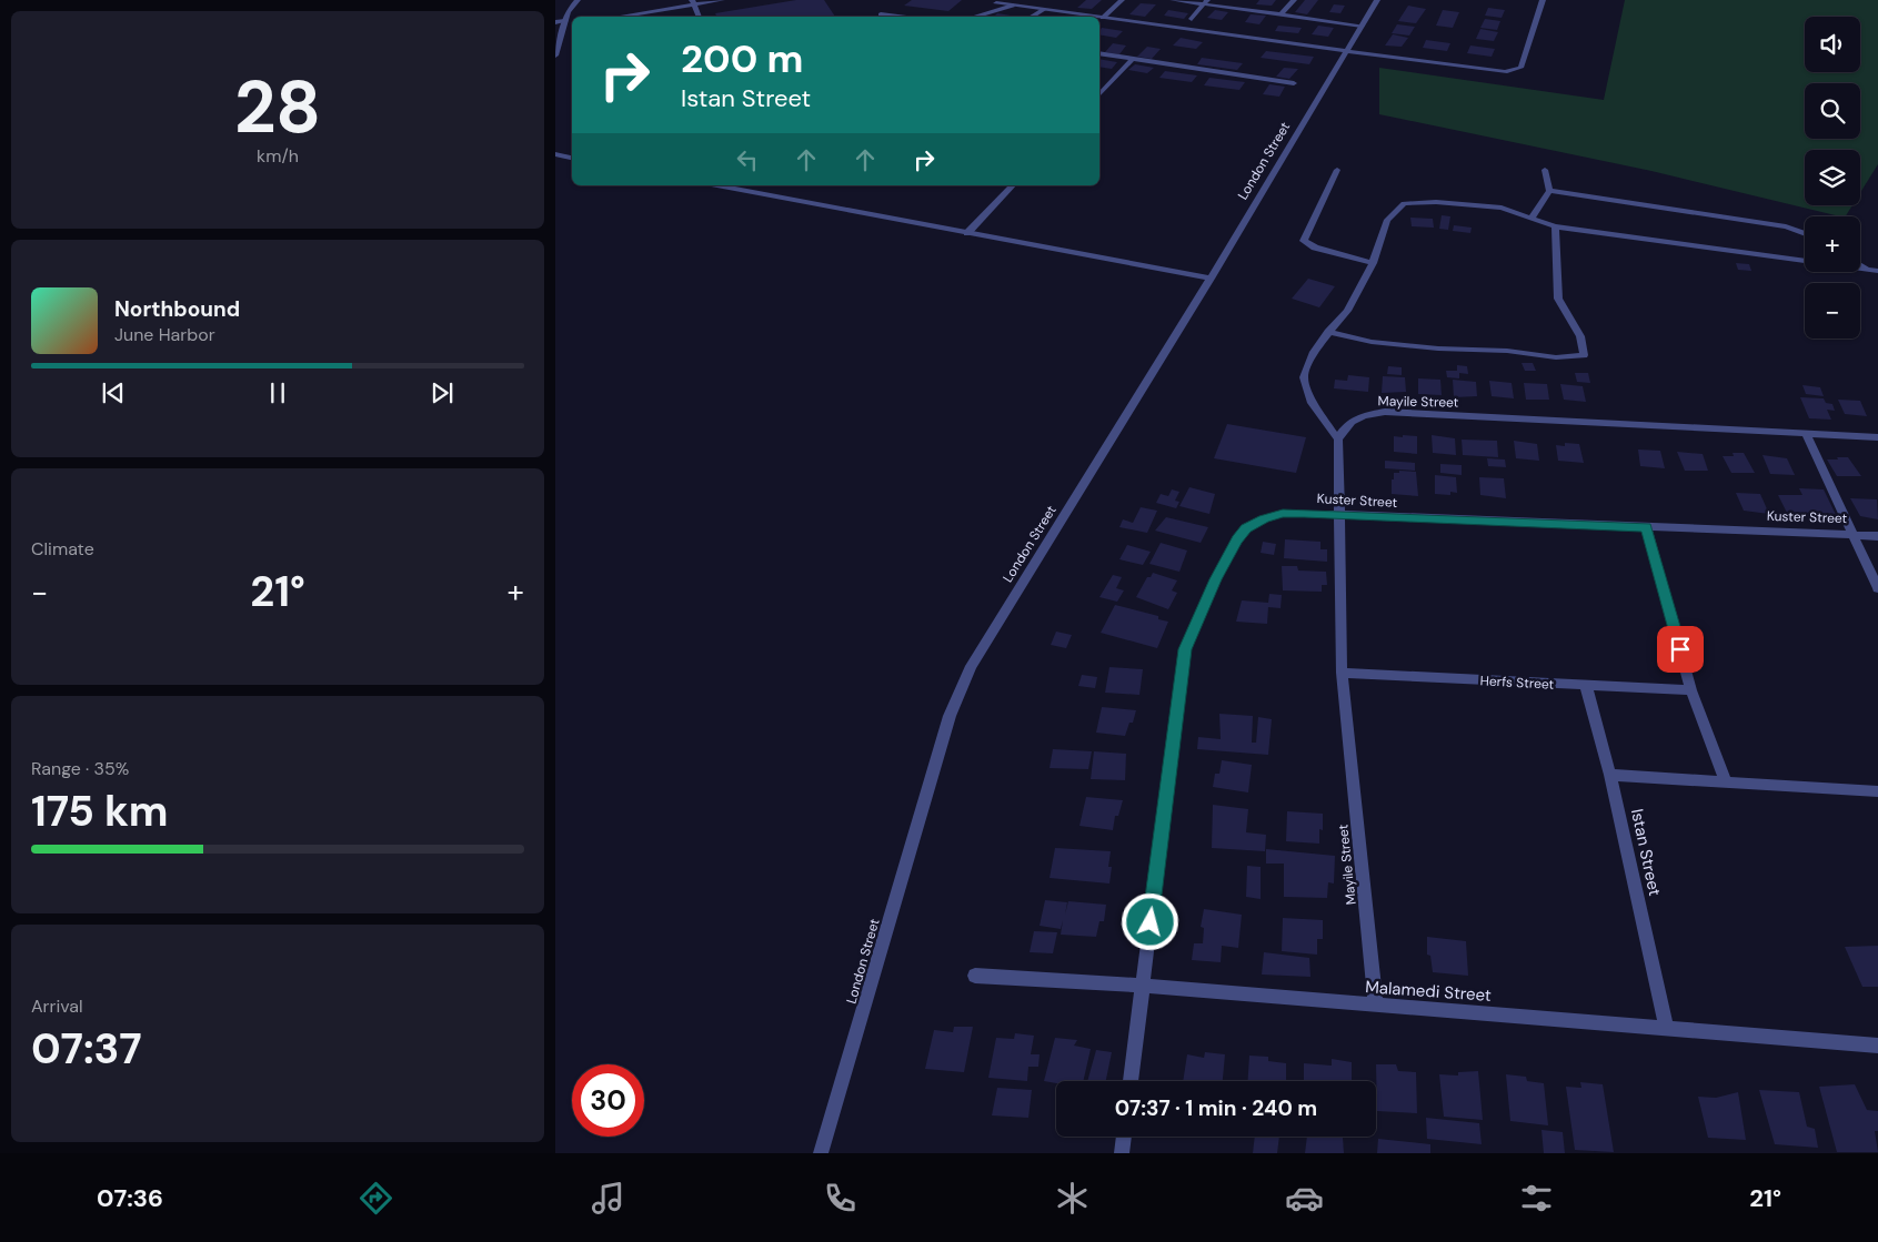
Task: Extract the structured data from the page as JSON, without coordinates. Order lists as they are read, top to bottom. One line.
{"streets":{"street":["London Street","Mayile Street","Kuster Street","Herfs Street","Istan Street","Malamedi Street"]},"crossings":[["Mayile Street","Kuster Street"],["Mayile Street","Herfs Street"],["Mayile Street","Malamedi Street"],["Kuster Street","Malamedi Street"],["Herfs Street","Istan Street"],["Istan Street","Malamedi Street"]],"page":{"tile":[["28","km/h"],"Climate",["Range · 35%","175 km"],["Arrival","07:37"]],"map_buttons":["+","−"],"turn":["200 m","Istan Street"],"song":["Northbound","June Harbor"],"heat":["−","21°","+"],"limit":"30","trip":"07:37 · 1 min · 240 m","tabs":["07:36","21°"]}}
